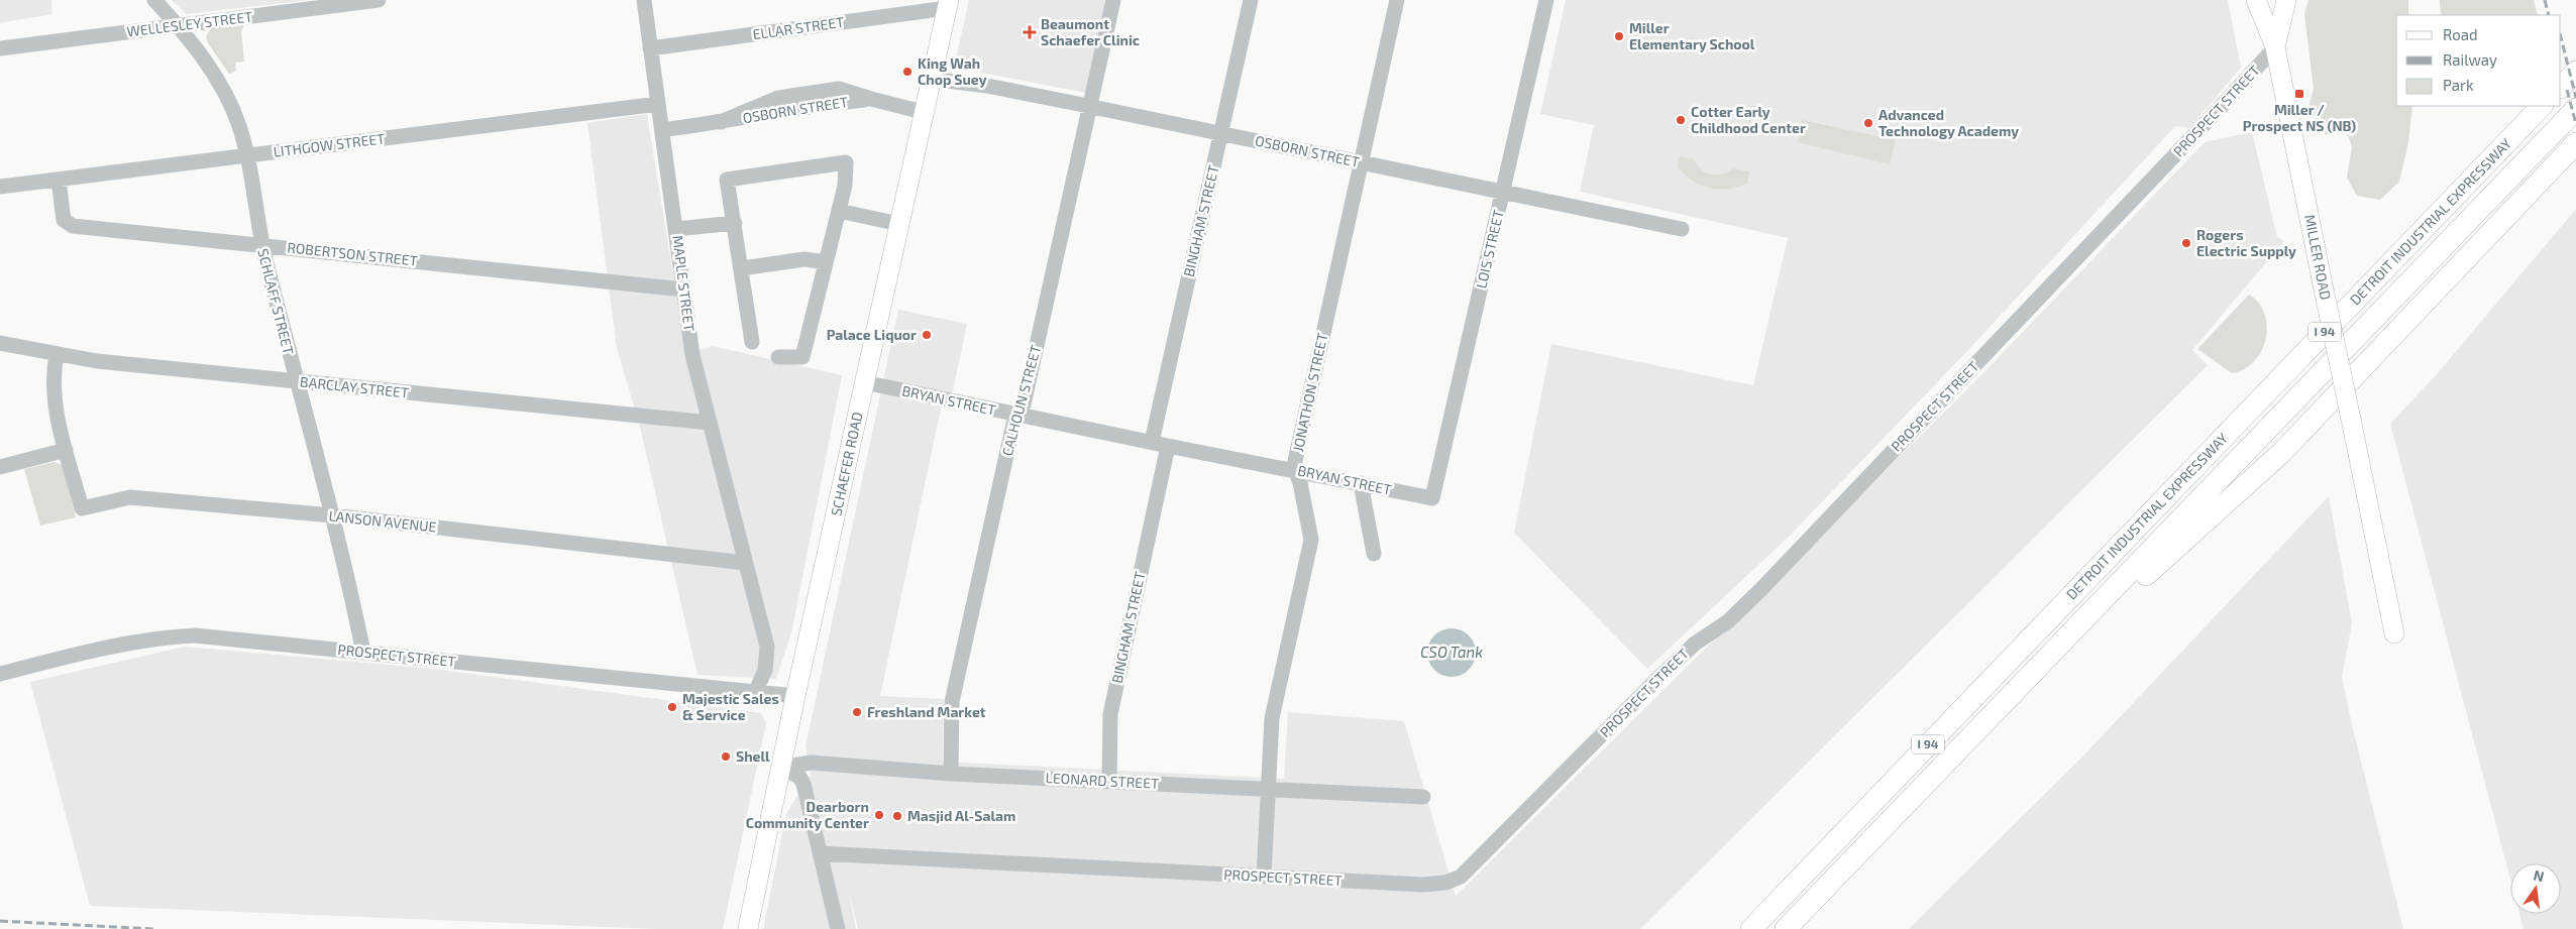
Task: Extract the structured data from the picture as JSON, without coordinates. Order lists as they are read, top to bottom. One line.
{"streets":{"highway":["DETROIT INDUSTRIAL EXPRESSWAY","I 94"],"main road":["MILLER ROAD","SCHAEFER ROAD"],"street":["WELLESLEY STREET","ELLAR STREET","OSBORN STREET","PROSPECT STREET","LITHGOW STREET","BINGHAM STREET","LOIS STREET","ROBERTSON STREET","MAPLE STREET","SCHLAFF STREET","BARCLAY STREET","JONATHON STREET","BRYAN STREET","CALHOUN STREET","LANSON AVENUE","LEONARD STREET"]},"crossings":[["WELLESLEY STREET","SCHLAFF STREET"],["ELLAR STREET","MAPLE STREET"],["ELLAR STREET","SCHAEFER ROAD"],["OSBORN STREET","BINGHAM STREET"],["OSBORN STREET","LOIS STREET"],["OSBORN STREET","MAPLE STREET"],["OSBORN STREET","JONATHON STREET"],["OSBORN STREET","CALHOUN STREET"],["OSBORN STREET","SCHAEFER ROAD"],["PROSPECT STREET","MILLER ROAD"],["PROSPECT STREET","MAPLE STREET"],["PROSPECT STREET","SCHLAFF STREET"],["PROSPECT STREET","JONATHON STREET"],["PROSPECT STREET","SCHAEFER ROAD"],["LITHGOW STREET","ROBERTSON STREET"],["LITHGOW STREET","MAPLE STREET"],["LITHGOW STREET","SCHLAFF STREET"],["BINGHAM STREET","BRYAN STREET"],["BINGHAM STREET","LEONARD STREET"],["LOIS STREET","BRYAN STREET"],["ROBERTSON STREET","MAPLE STREET"],["ROBERTSON STREET","SCHLAFF STREET"],["MAPLE STREET","BARCLAY STREET"],["MAPLE STREET","LANSON AVENUE"],["SCHLAFF STREET","BARCLAY STREET"],["SCHLAFF STREET","LANSON AVENUE"],["BARCLAY STREET","LANSON AVENUE"],["JONATHON STREET","BRYAN STREET"],["JONATHON STREET","LEONARD STREET"],["BRYAN STREET","CALHOUN STREET"],["BRYAN STREET","SCHAEFER ROAD"],["CALHOUN STREET","LEONARD STREET"],["SCHAEFER ROAD","LEONARD STREET"]],"water":["CSO Tank"],"places":{"health":["Beaumont Schaefer Clinic"],"other":["Miller Elementary School","King Wah Chop Suey","Cotter Early Childhood Center","Advanced Technology Academy","Rogers Electric Supply","Palace Liquor","Majestic Sales & Service","Freshland Market","Shell","Dearborn Community Center","Masjid Al-Salam"],"transit":["Miller / Prospect NS (NB)"]},"legend":["Road","Railway","Park"],"north":"top"}
